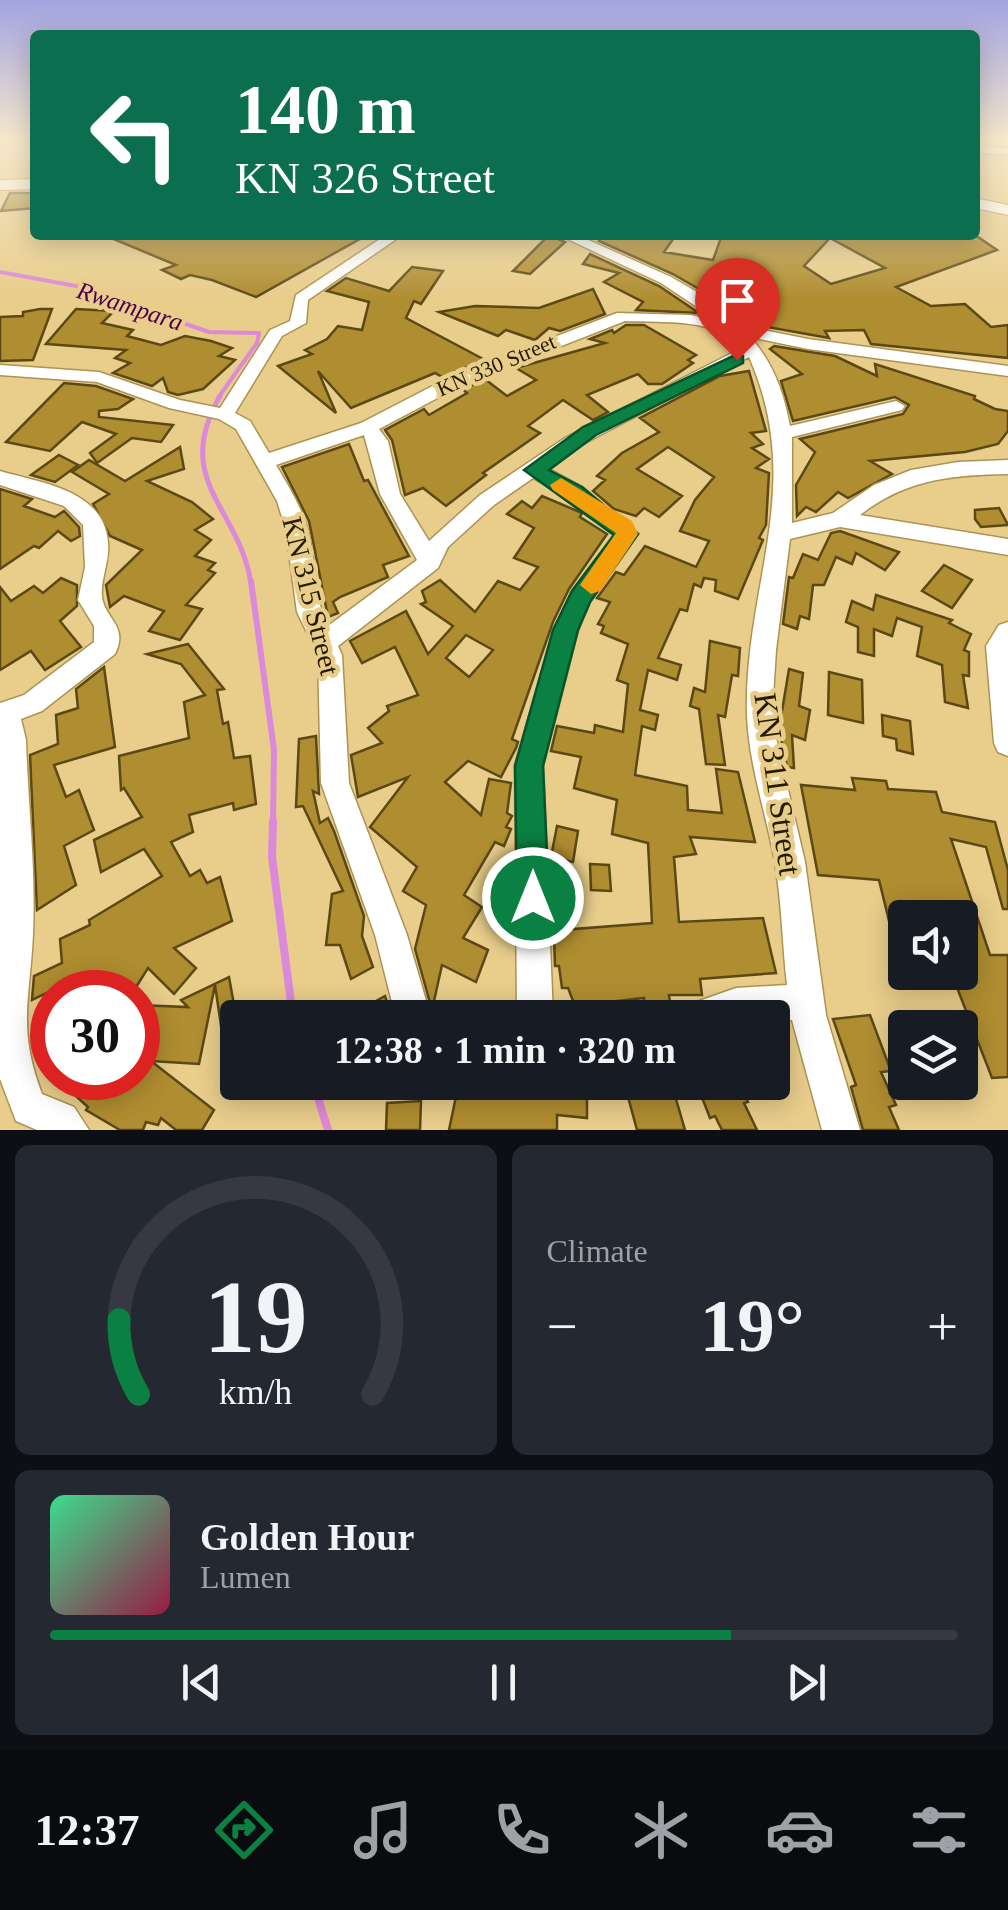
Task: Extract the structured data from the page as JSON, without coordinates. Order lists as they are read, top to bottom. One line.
{"streets":{"street":["KN 330 Street","KN 315 Street","KN 311 Street"]},"crossings":[["KN 330 Street","KN 315 Street"],["KN 330 Street","KN 311 Street"]],"water":["Rwampara"],"page":{"turn":["140 m","KN 326 Street"],"limit":"30","trip":"12:38 · 1 min · 320 m","tile":"Climate","heat":["−","19°","+"],"song":["Golden Hour","Lumen"],"tabs":"12:37","gauge":["19","km/h"]}}
